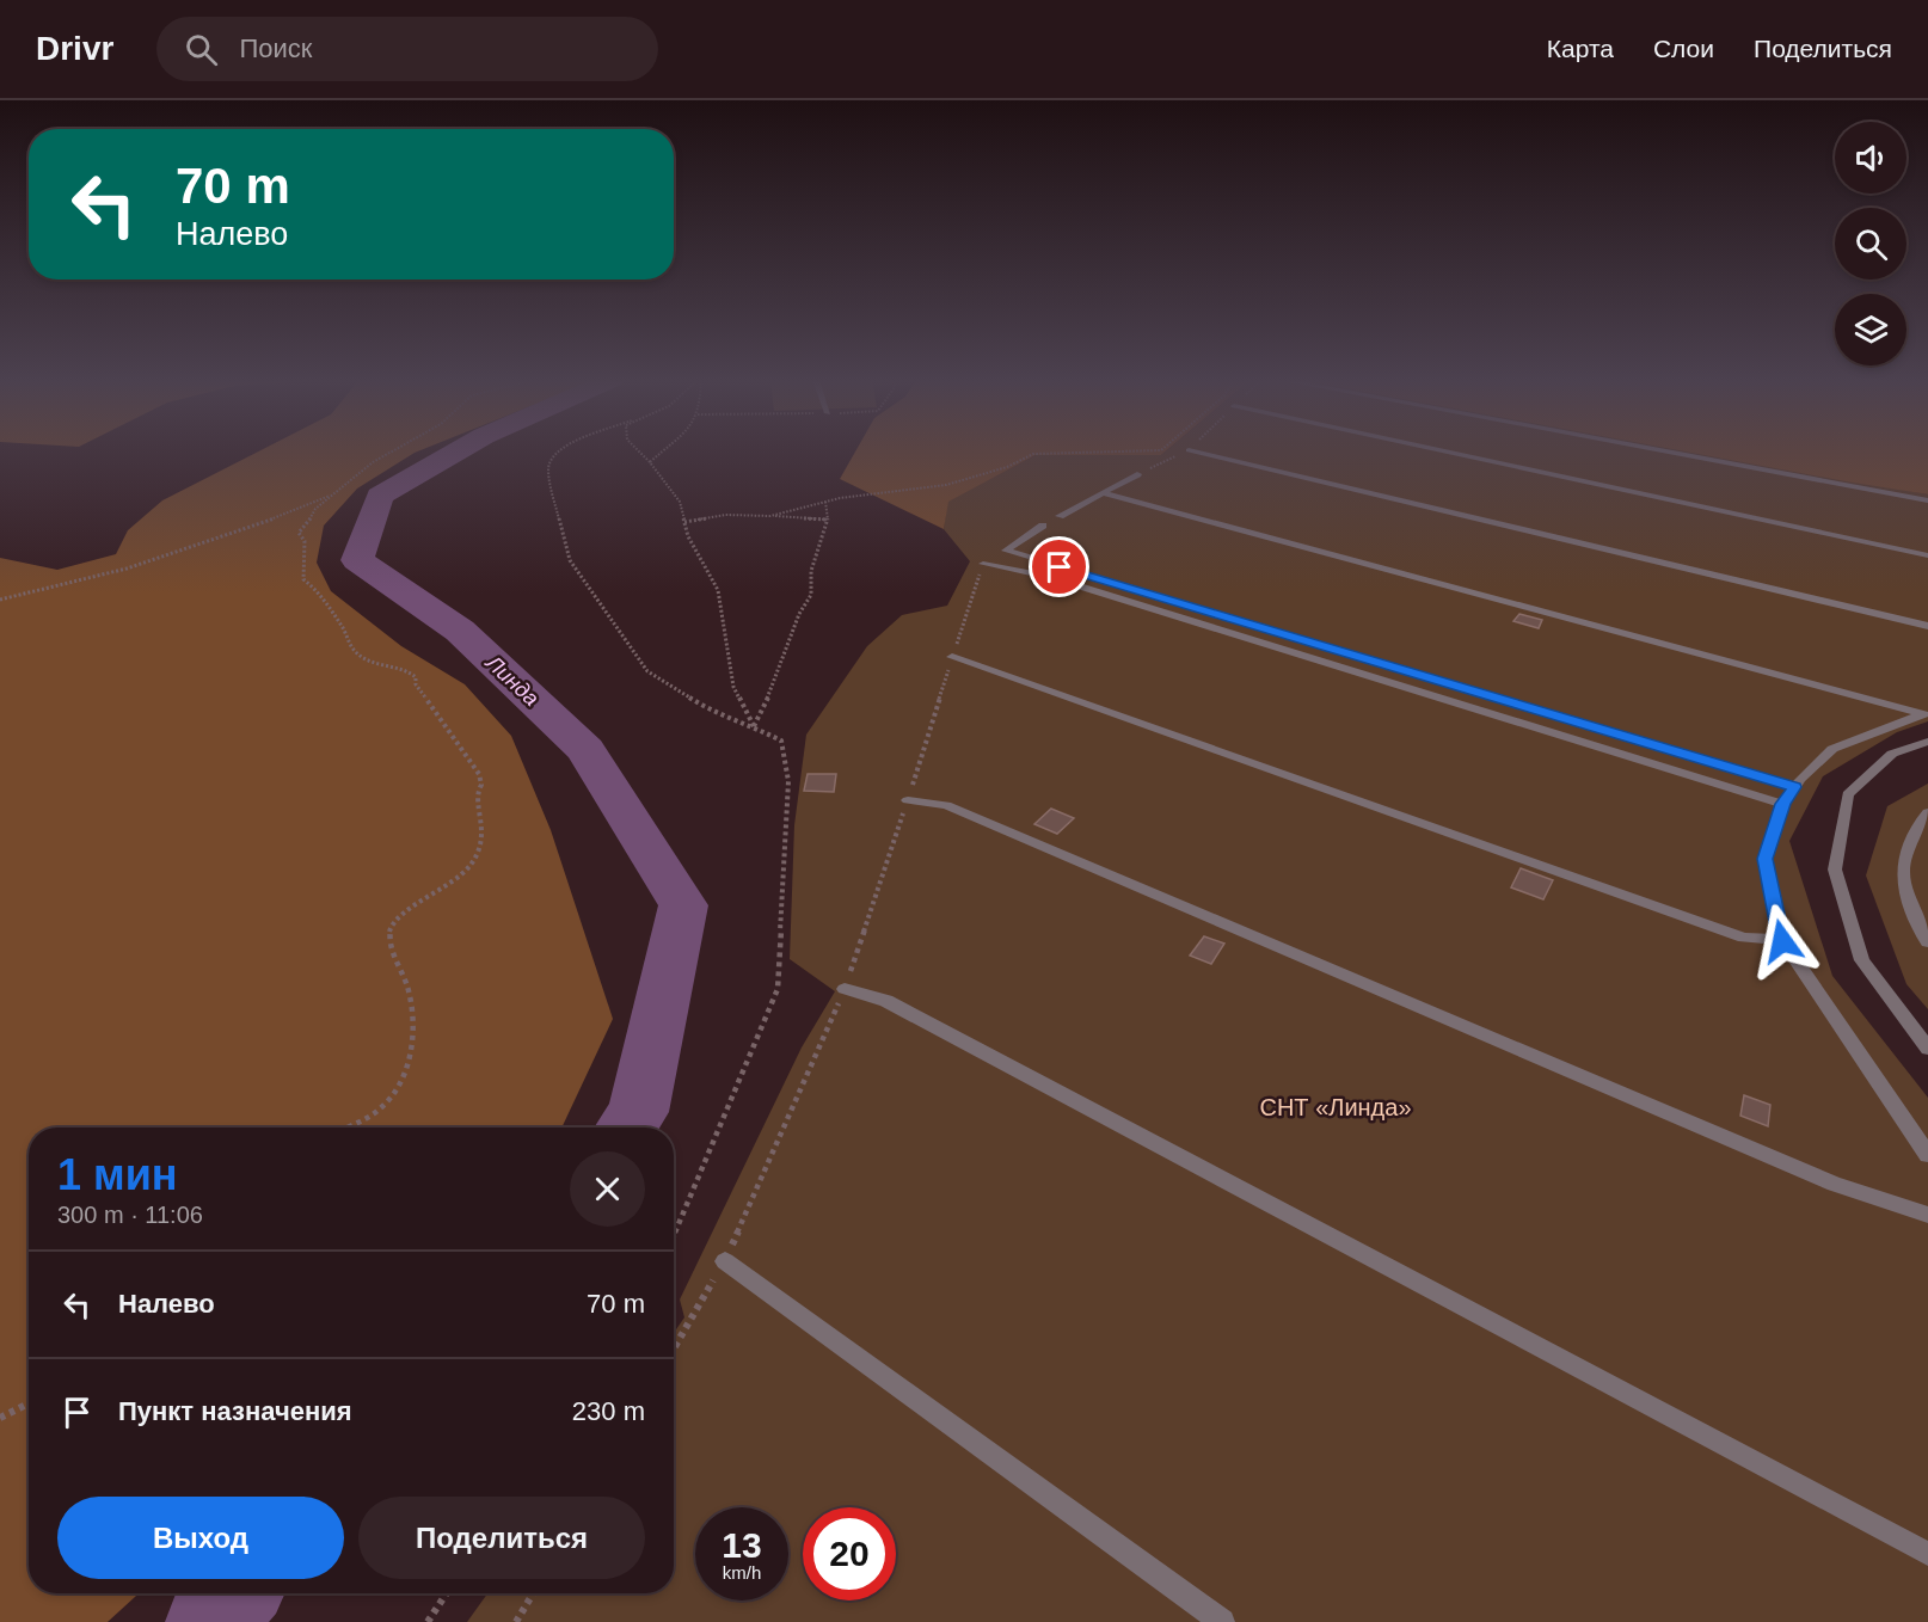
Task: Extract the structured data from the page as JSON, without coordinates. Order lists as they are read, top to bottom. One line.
{"water":["Линда"],"parks":["СНТ «Линда»"],"page":{"header":"Drivr","search":"Поиск","nav":["Карта","Слои","Поделиться"],"turn":["70 m","Налево"],"heading":["1 мин","300 m · 11:06"],"list":[{"name":"Налево","value":"70 m"},{"name":"Пункт назначения","value":"230 m"}],"buttons":["Выход","Поделиться"],"speed":"13 km/h","limit":"20"}}
